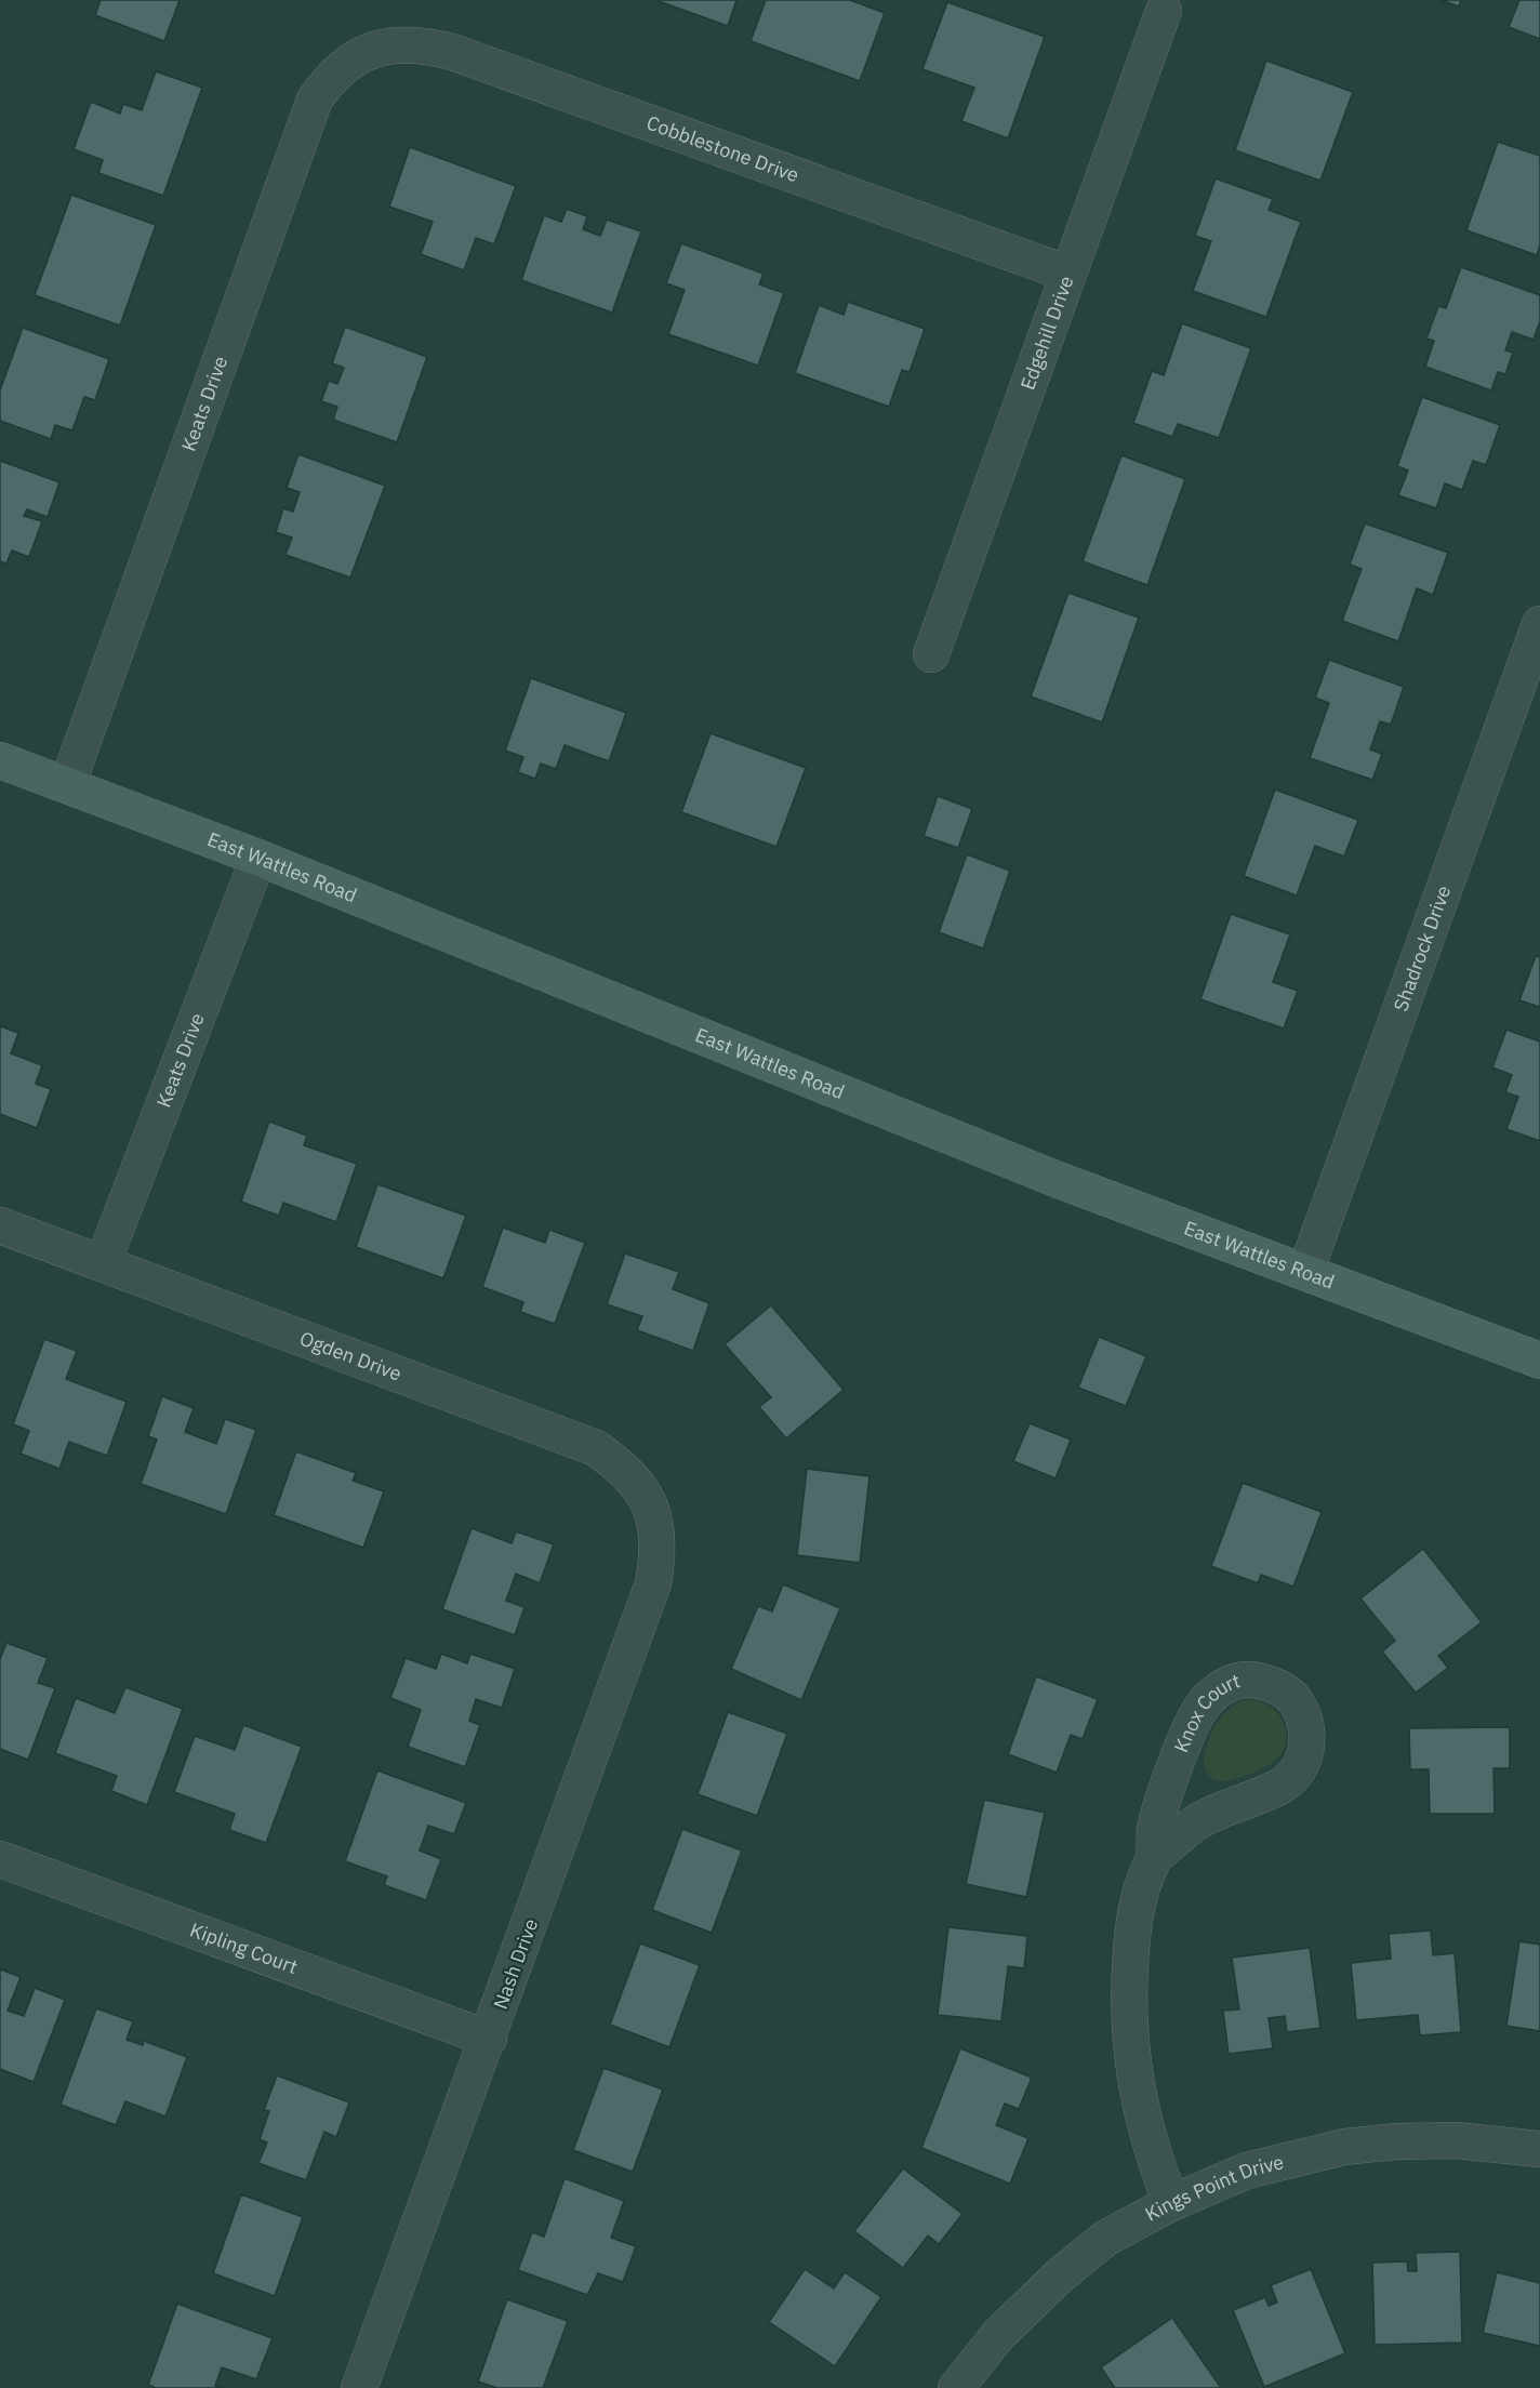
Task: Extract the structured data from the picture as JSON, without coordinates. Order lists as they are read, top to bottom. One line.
{"streets":{"main road":["East Wattles Road"],"street":["Cobblestone Drive","Edgehill Drive","Keats Drive","Shadrock Drive","Ogden Drive","Knox Court","Kipling Court","Nash Drive","Kings Point Drive"]},"crossings":[["Cobblestone Drive","Edgehill Drive"],["Cobblestone Drive","Keats Drive"],["Keats Drive","East Wattles Road"],["Keats Drive","Ogden Drive"],["East Wattles Road","Shadrock Drive"],["Ogden Drive","Nash Drive"],["Knox Court","Kings Point Drive"],["Kipling Court","Nash Drive"]]}
